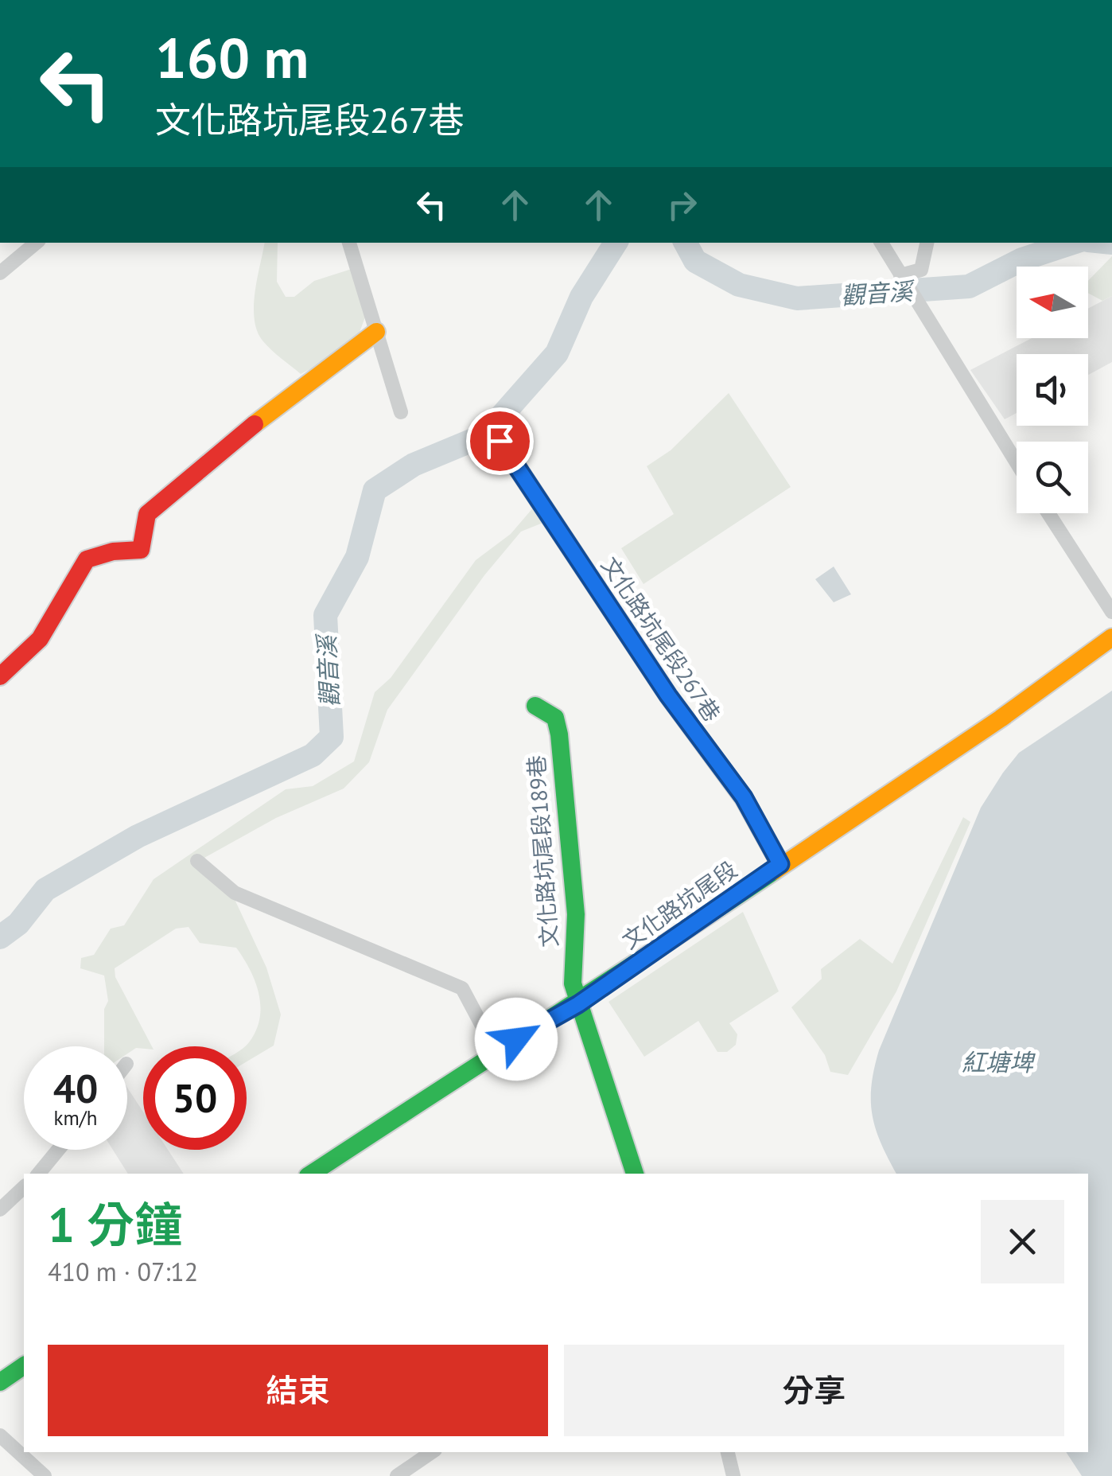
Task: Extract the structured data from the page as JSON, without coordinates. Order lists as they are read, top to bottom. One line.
{"streets":{"street":["文化路坑尾段267巷","文化路坑尾段189巷","文化路坑尾段"]},"crossings":[["文化路坑尾段267巷","文化路坑尾段"],["文化路坑尾段189巷","文化路坑尾段"]],"water":["觀音溪","紅塘埤"],"north":"left","page":{"turn":["160 m","文化路坑尾段267巷"],"speed":"40 km/h","limit":"50","heading":["1 分鐘","410 m · 07:12"],"buttons":["結束","分享"]}}
